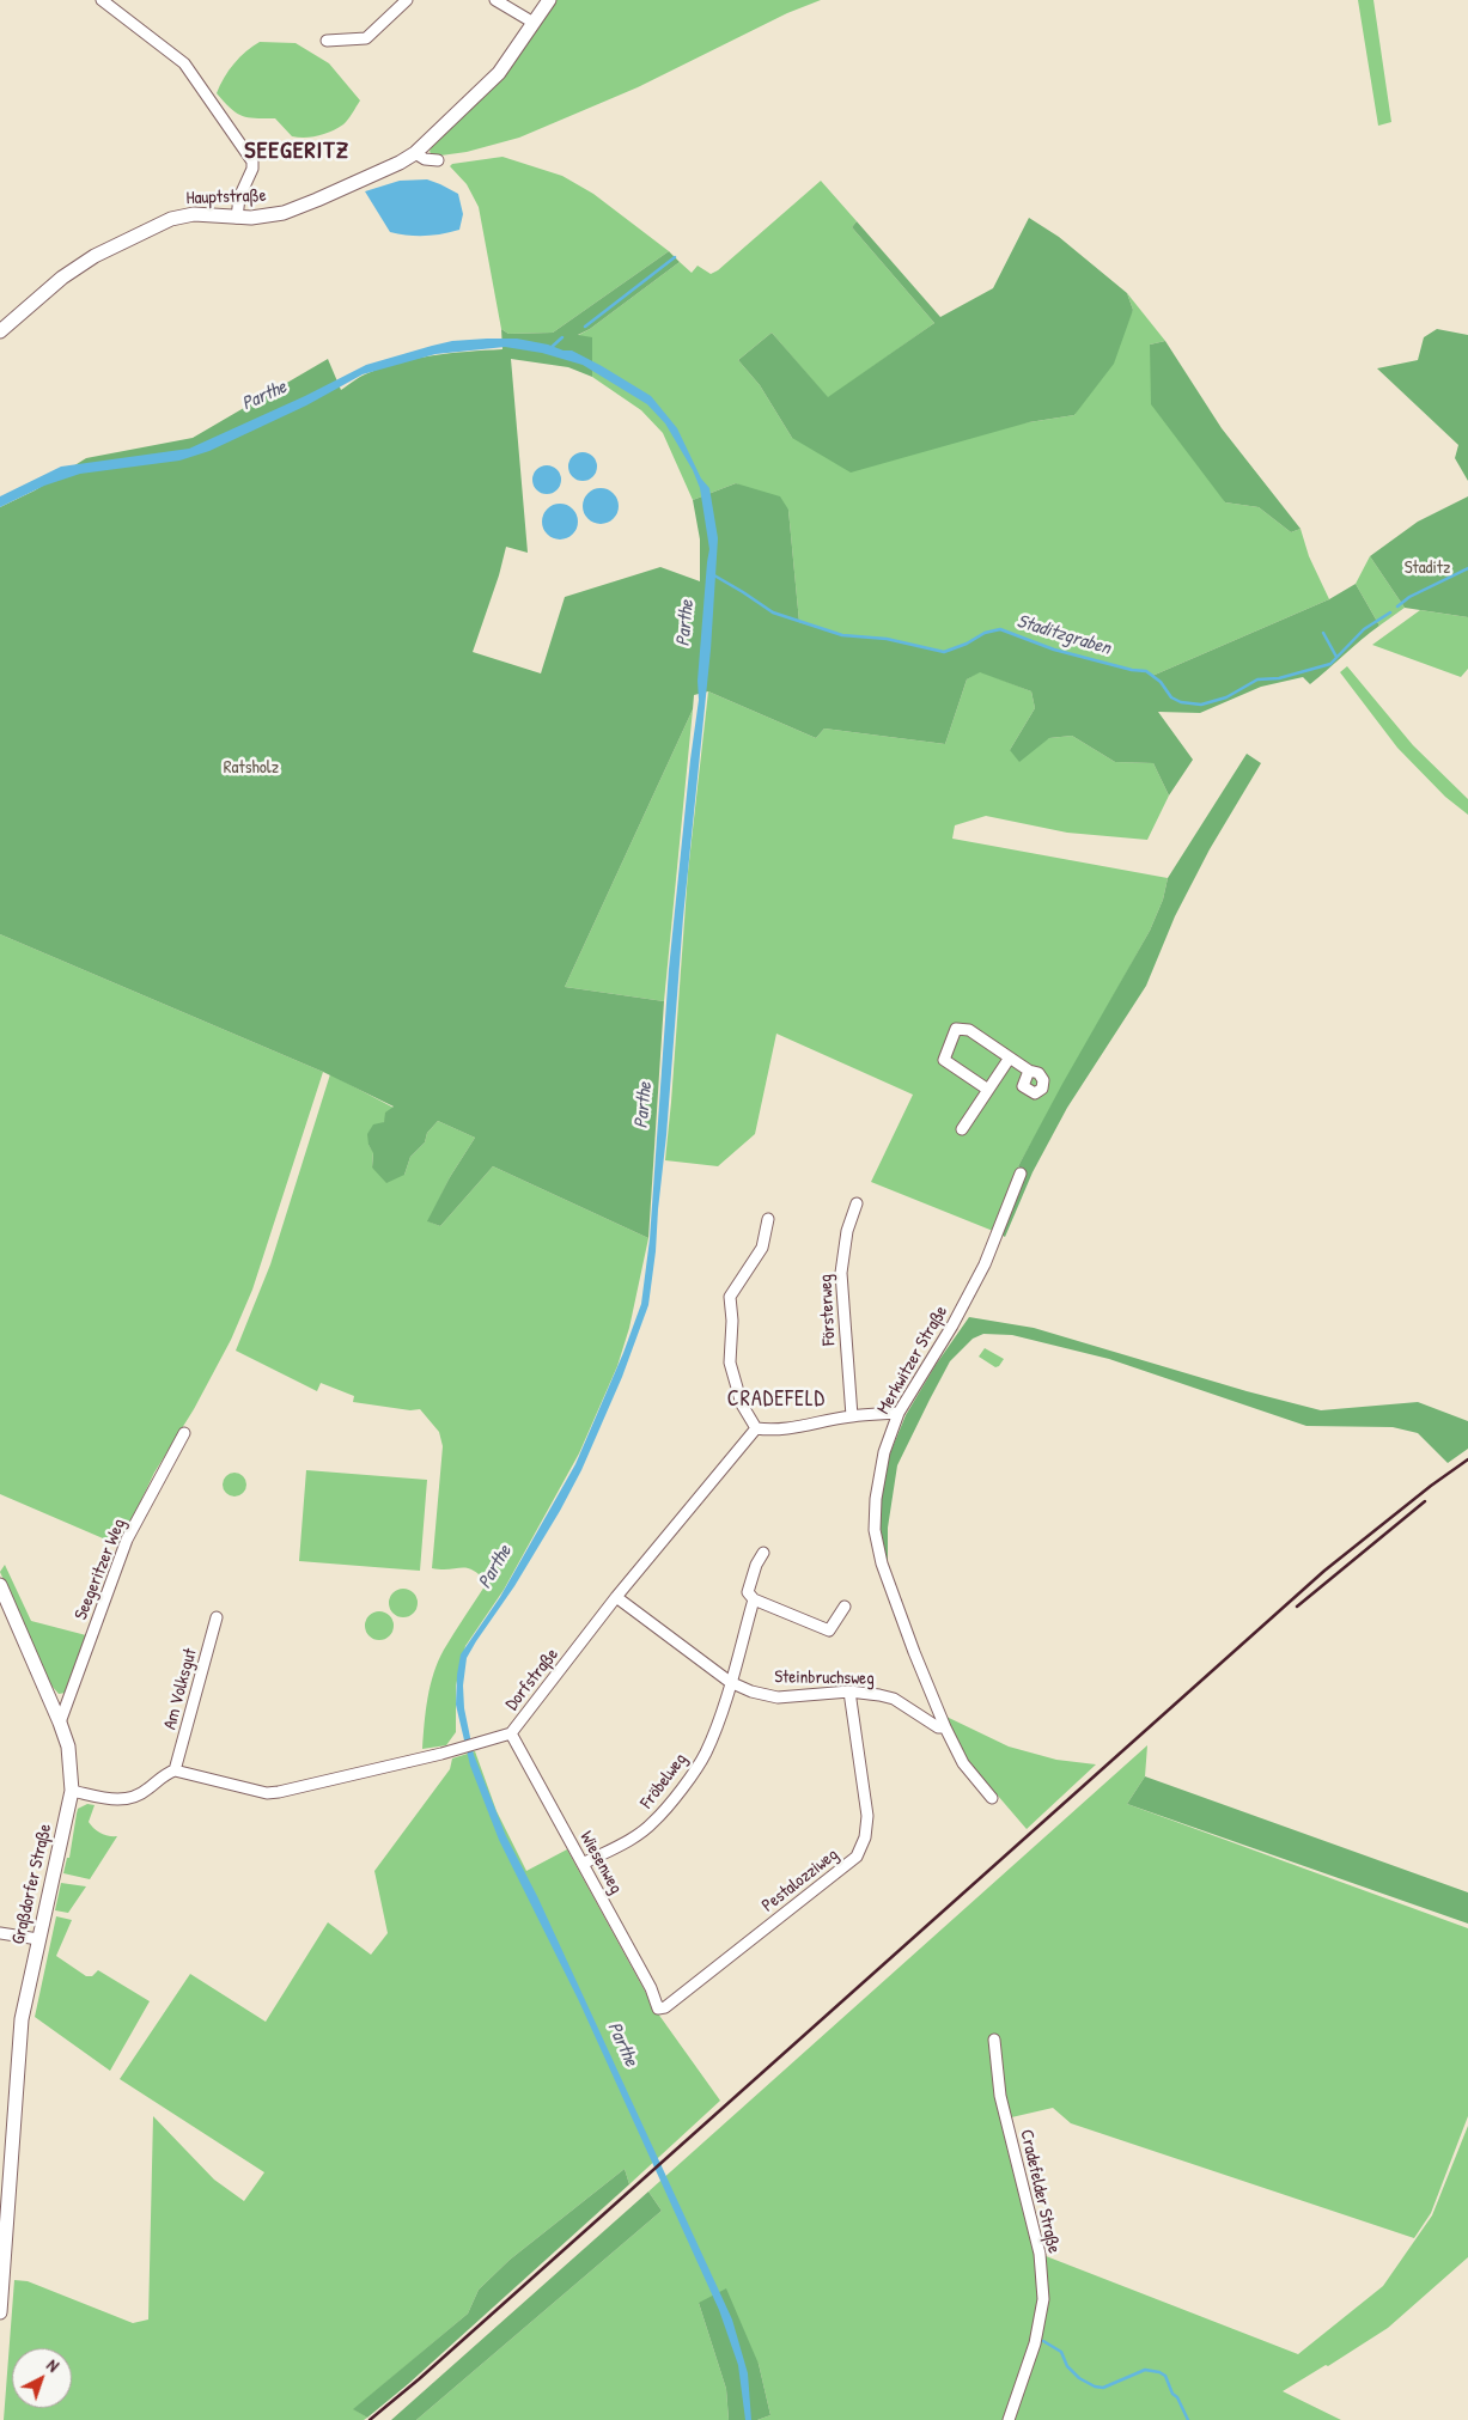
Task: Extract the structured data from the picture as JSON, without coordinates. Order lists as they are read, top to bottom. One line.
{"streets":{"street":["Hauptstraße","Försterweg","Merkwitzer Straße","Seegeritzer Weg","Steinbruchsweg","Dorfstraße","Am Volksgut","Fröbelweg","Wiesenweg","Pestalozziweg","Graßdorfer Straße","Cradefelder Straße"]},"crossings":[["Merkwitzer Straße","Steinbruchsweg"],["Seegeritzer Weg","Graßdorfer Straße"],["Steinbruchsweg","Dorfstraße"],["Steinbruchsweg","Fröbelweg"],["Steinbruchsweg","Pestalozziweg"],["Dorfstraße","Am Volksgut"],["Dorfstraße","Wiesenweg"],["Fröbelweg","Wiesenweg"],["Wiesenweg","Pestalozziweg"]],"districts":["SEEGERITZ","CRADEFELD"],"water":["Parthe","Staditzgraben"],"parks":["Staditz","Ratsholz"],"north":"top right"}
